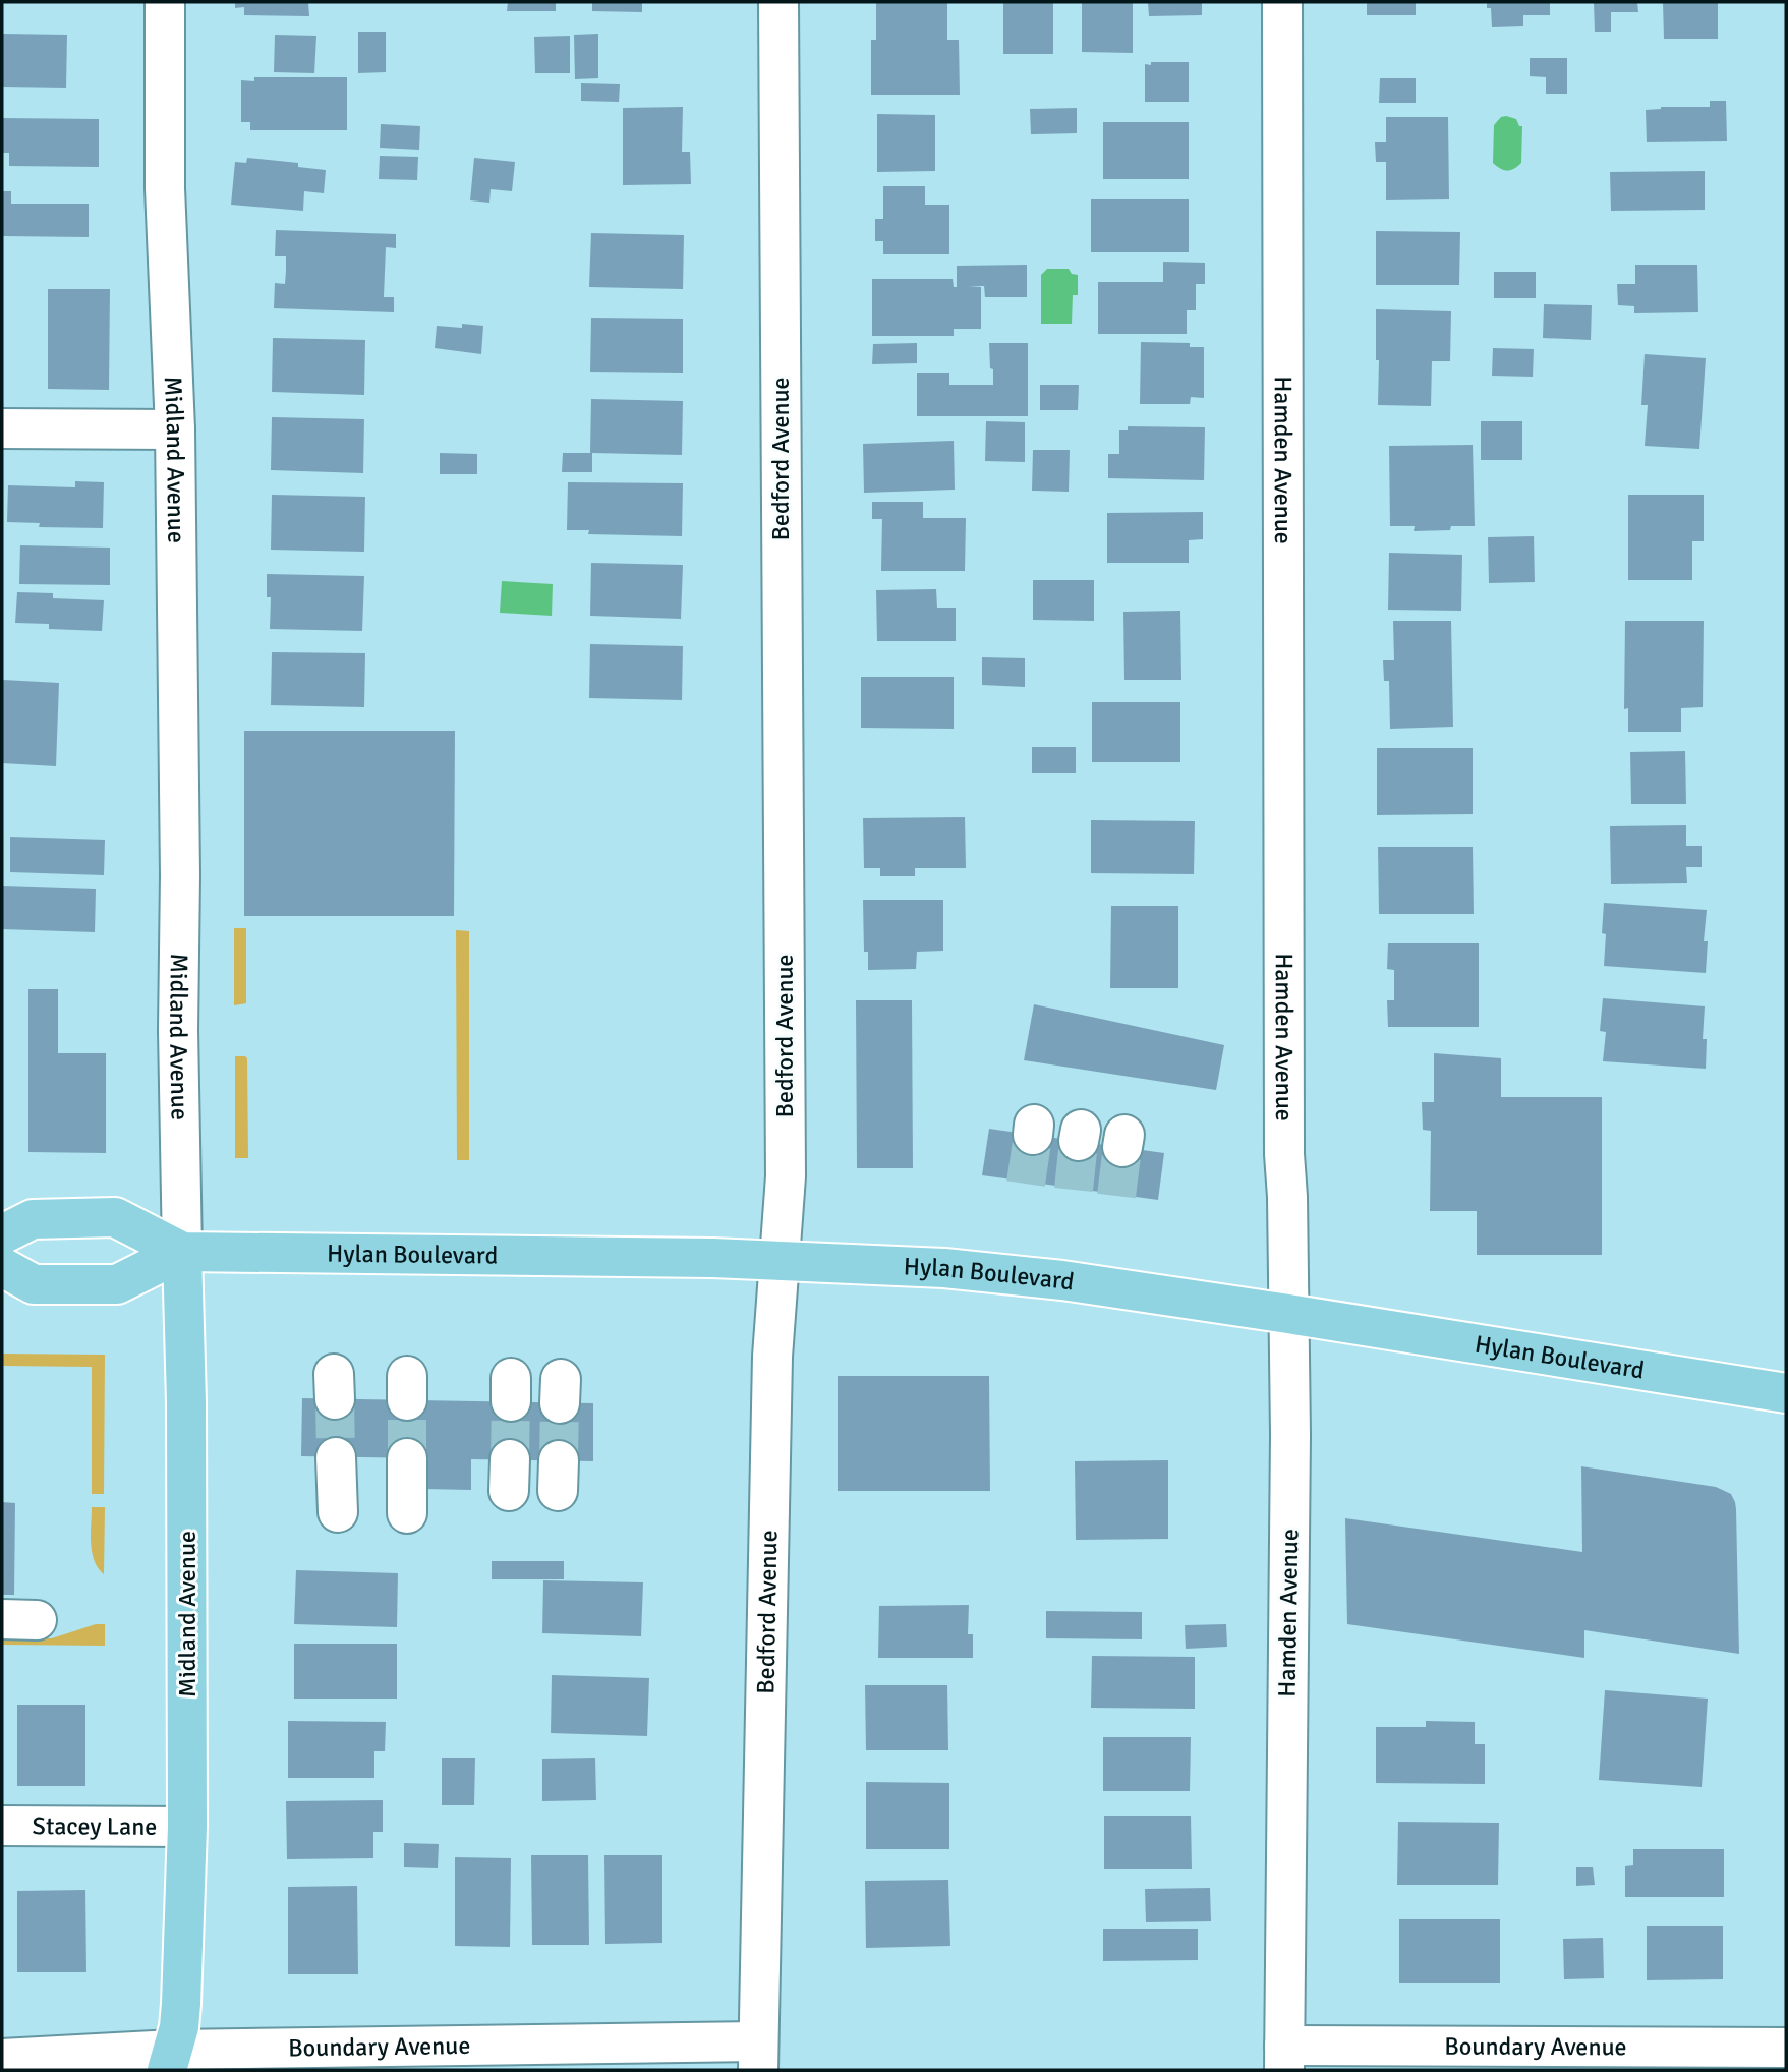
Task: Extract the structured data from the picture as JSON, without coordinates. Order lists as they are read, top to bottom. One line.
{"streets":{"main road":["Midland Avenue","Hylan Boulevard"],"street":["Bedford Avenue","Hamden Avenue","Stacey Lane","Boundary Avenue"]},"crossings":[["Bedford Avenue","Hylan Boulevard"],["Bedford Avenue","Boundary Avenue"],["Hamden Avenue","Hylan Boulevard"],["Hamden Avenue","Boundary Avenue"],["Midland Avenue","Hylan Boulevard"],["Midland Avenue","Stacey Lane"],["Midland Avenue","Boundary Avenue"]]}
